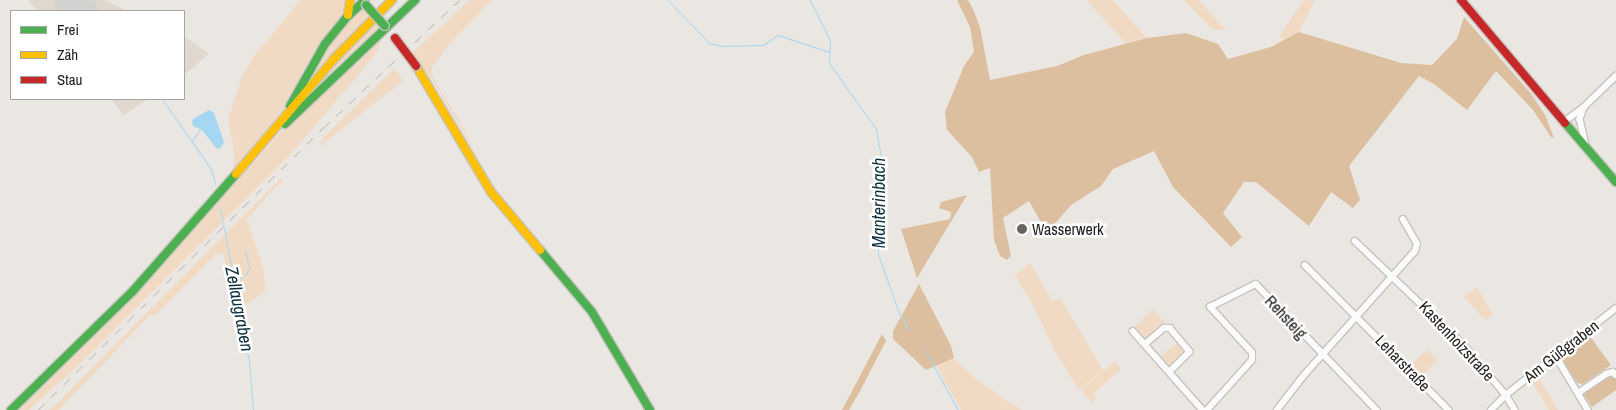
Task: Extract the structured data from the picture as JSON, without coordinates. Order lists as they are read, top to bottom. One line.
{"streets":{"street":["Rehsteig","Kastenholzstraße","Am Güßgraben","Leharstraße"]},"crossings":[["Kastenholzstraße","Am Güßgraben"]],"water":["Manterinbach","Zellaugraben"],"places":["Wasserwerk"],"legend":["Frei","Zäh","Stau"]}
